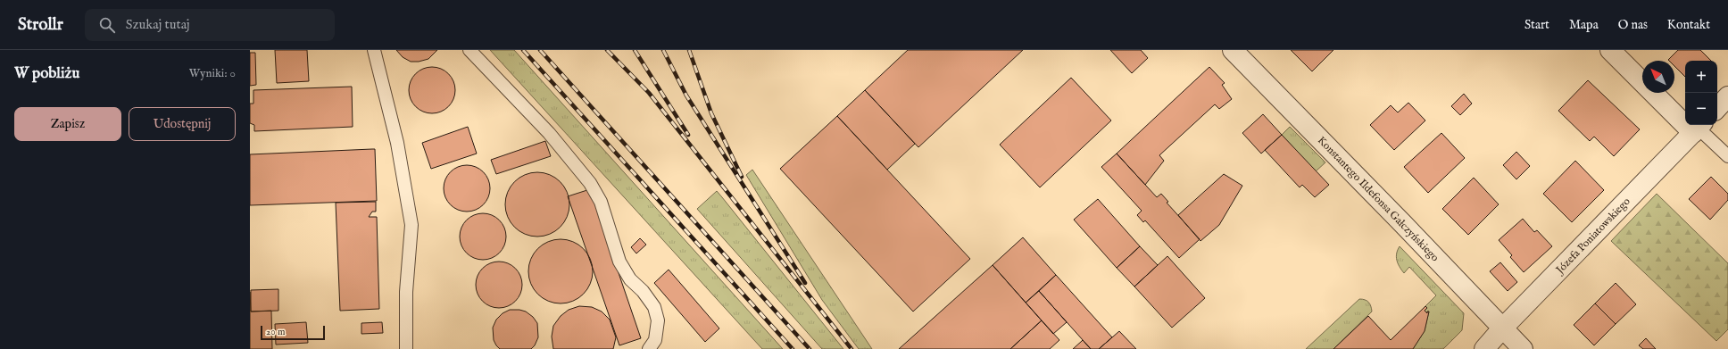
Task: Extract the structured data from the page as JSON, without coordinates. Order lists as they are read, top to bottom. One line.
{"streets":{"street":["Konstantego Ildefonsa Gałczyńskiego","Józefa Poniatowskiego"]},"crossings":[["Konstantego Ildefonsa Gałczyńskiego","Józefa Poniatowskiego"]],"scale_bar":"20 m","north":"top left","page":{"header":"Strollr","search":"Szukaj tutaj","nav":["Start","Mapa","O nas","Kontakt"],"heading":["W pobliżu","Wyniki: 0"],"map_buttons":["+","−"],"buttons":["Zapisz","Udostępnij"],"scale":"20 m"}}
